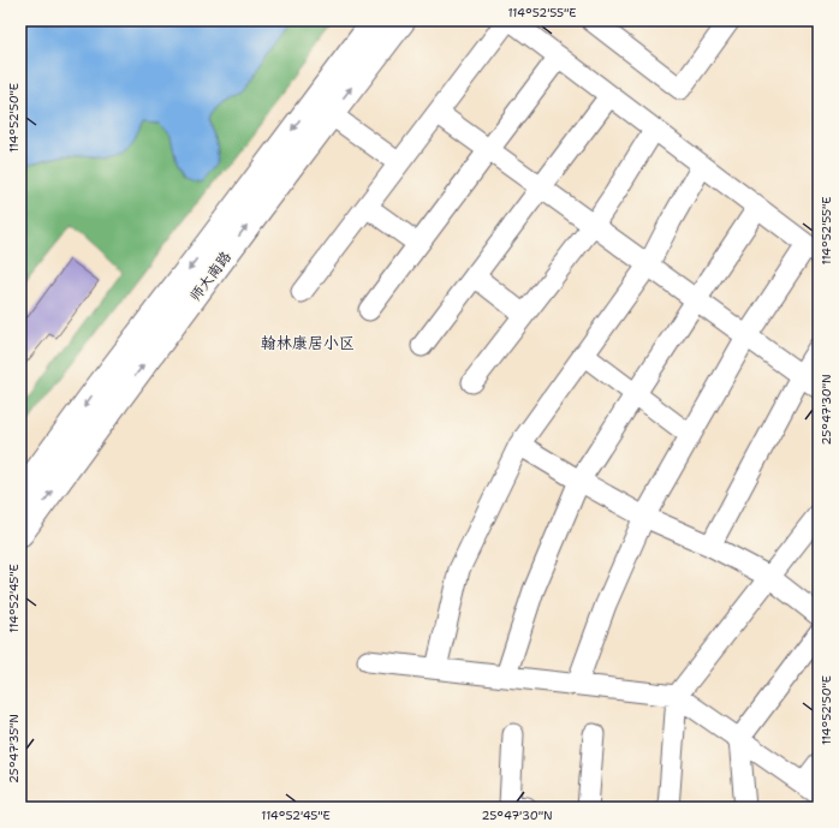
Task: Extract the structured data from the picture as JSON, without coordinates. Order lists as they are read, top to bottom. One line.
{"streets":{"main road":["师大南路"]},"districts":["翰林康居小区"],"coordinates":["114°52'55\"E","114°52'50\"E","25°47'30\"N","114°52'45\"E","25°47'35\"N"]}
